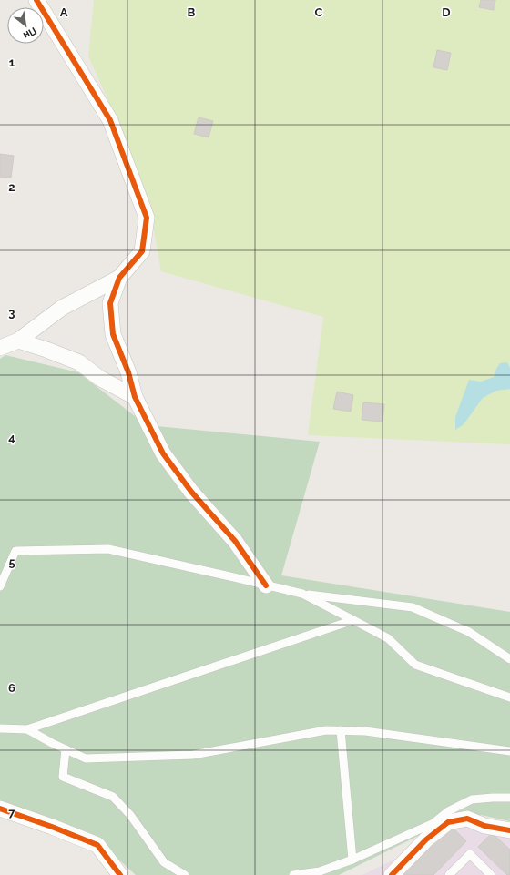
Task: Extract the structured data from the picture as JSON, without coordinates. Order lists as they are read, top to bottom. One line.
{"north":"bottom right","grid":{"columns":["A","B","C","D"],"rows":["1","2","3","4","5","6","7"]}}
